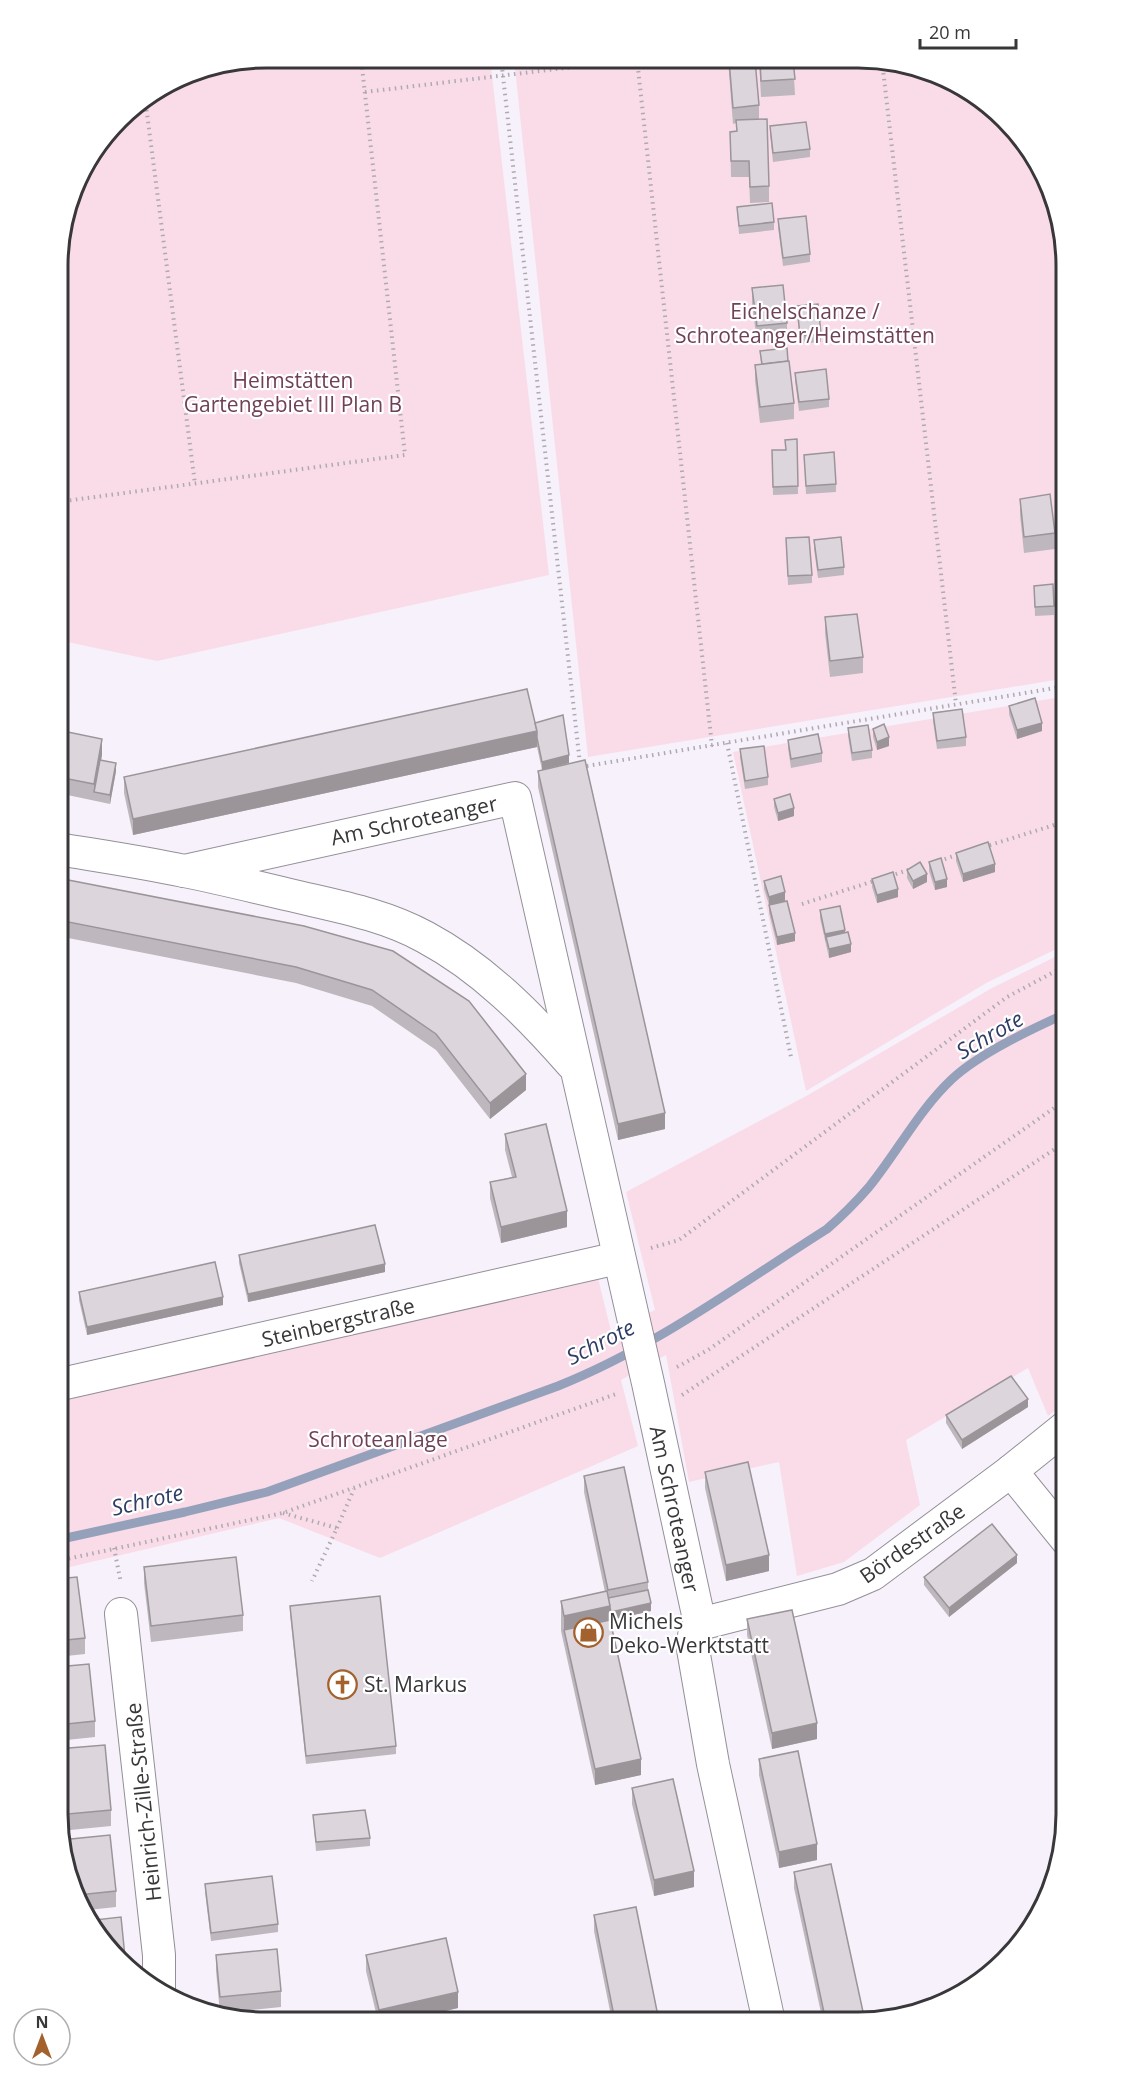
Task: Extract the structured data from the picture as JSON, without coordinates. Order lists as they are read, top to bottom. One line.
{"streets":{"street":["Am Schroteanger","Steinbergstraße","Bördestraße","Heinrich-Zille-Straße"]},"crossings":[["Am Schroteanger","Steinbergstraße"],["Am Schroteanger","Bördestraße"]],"water":["Schrote"],"parks":["Eichelschanze / Schroteanger/Heimstätten","Heimstätten Gartengebiet III Plan B","Schroteanlage"],"places":{"shop":["Michels Deko-Werktstatt"],"church":["St. Markus"]},"scale_bar":"20 m","north":"top"}
